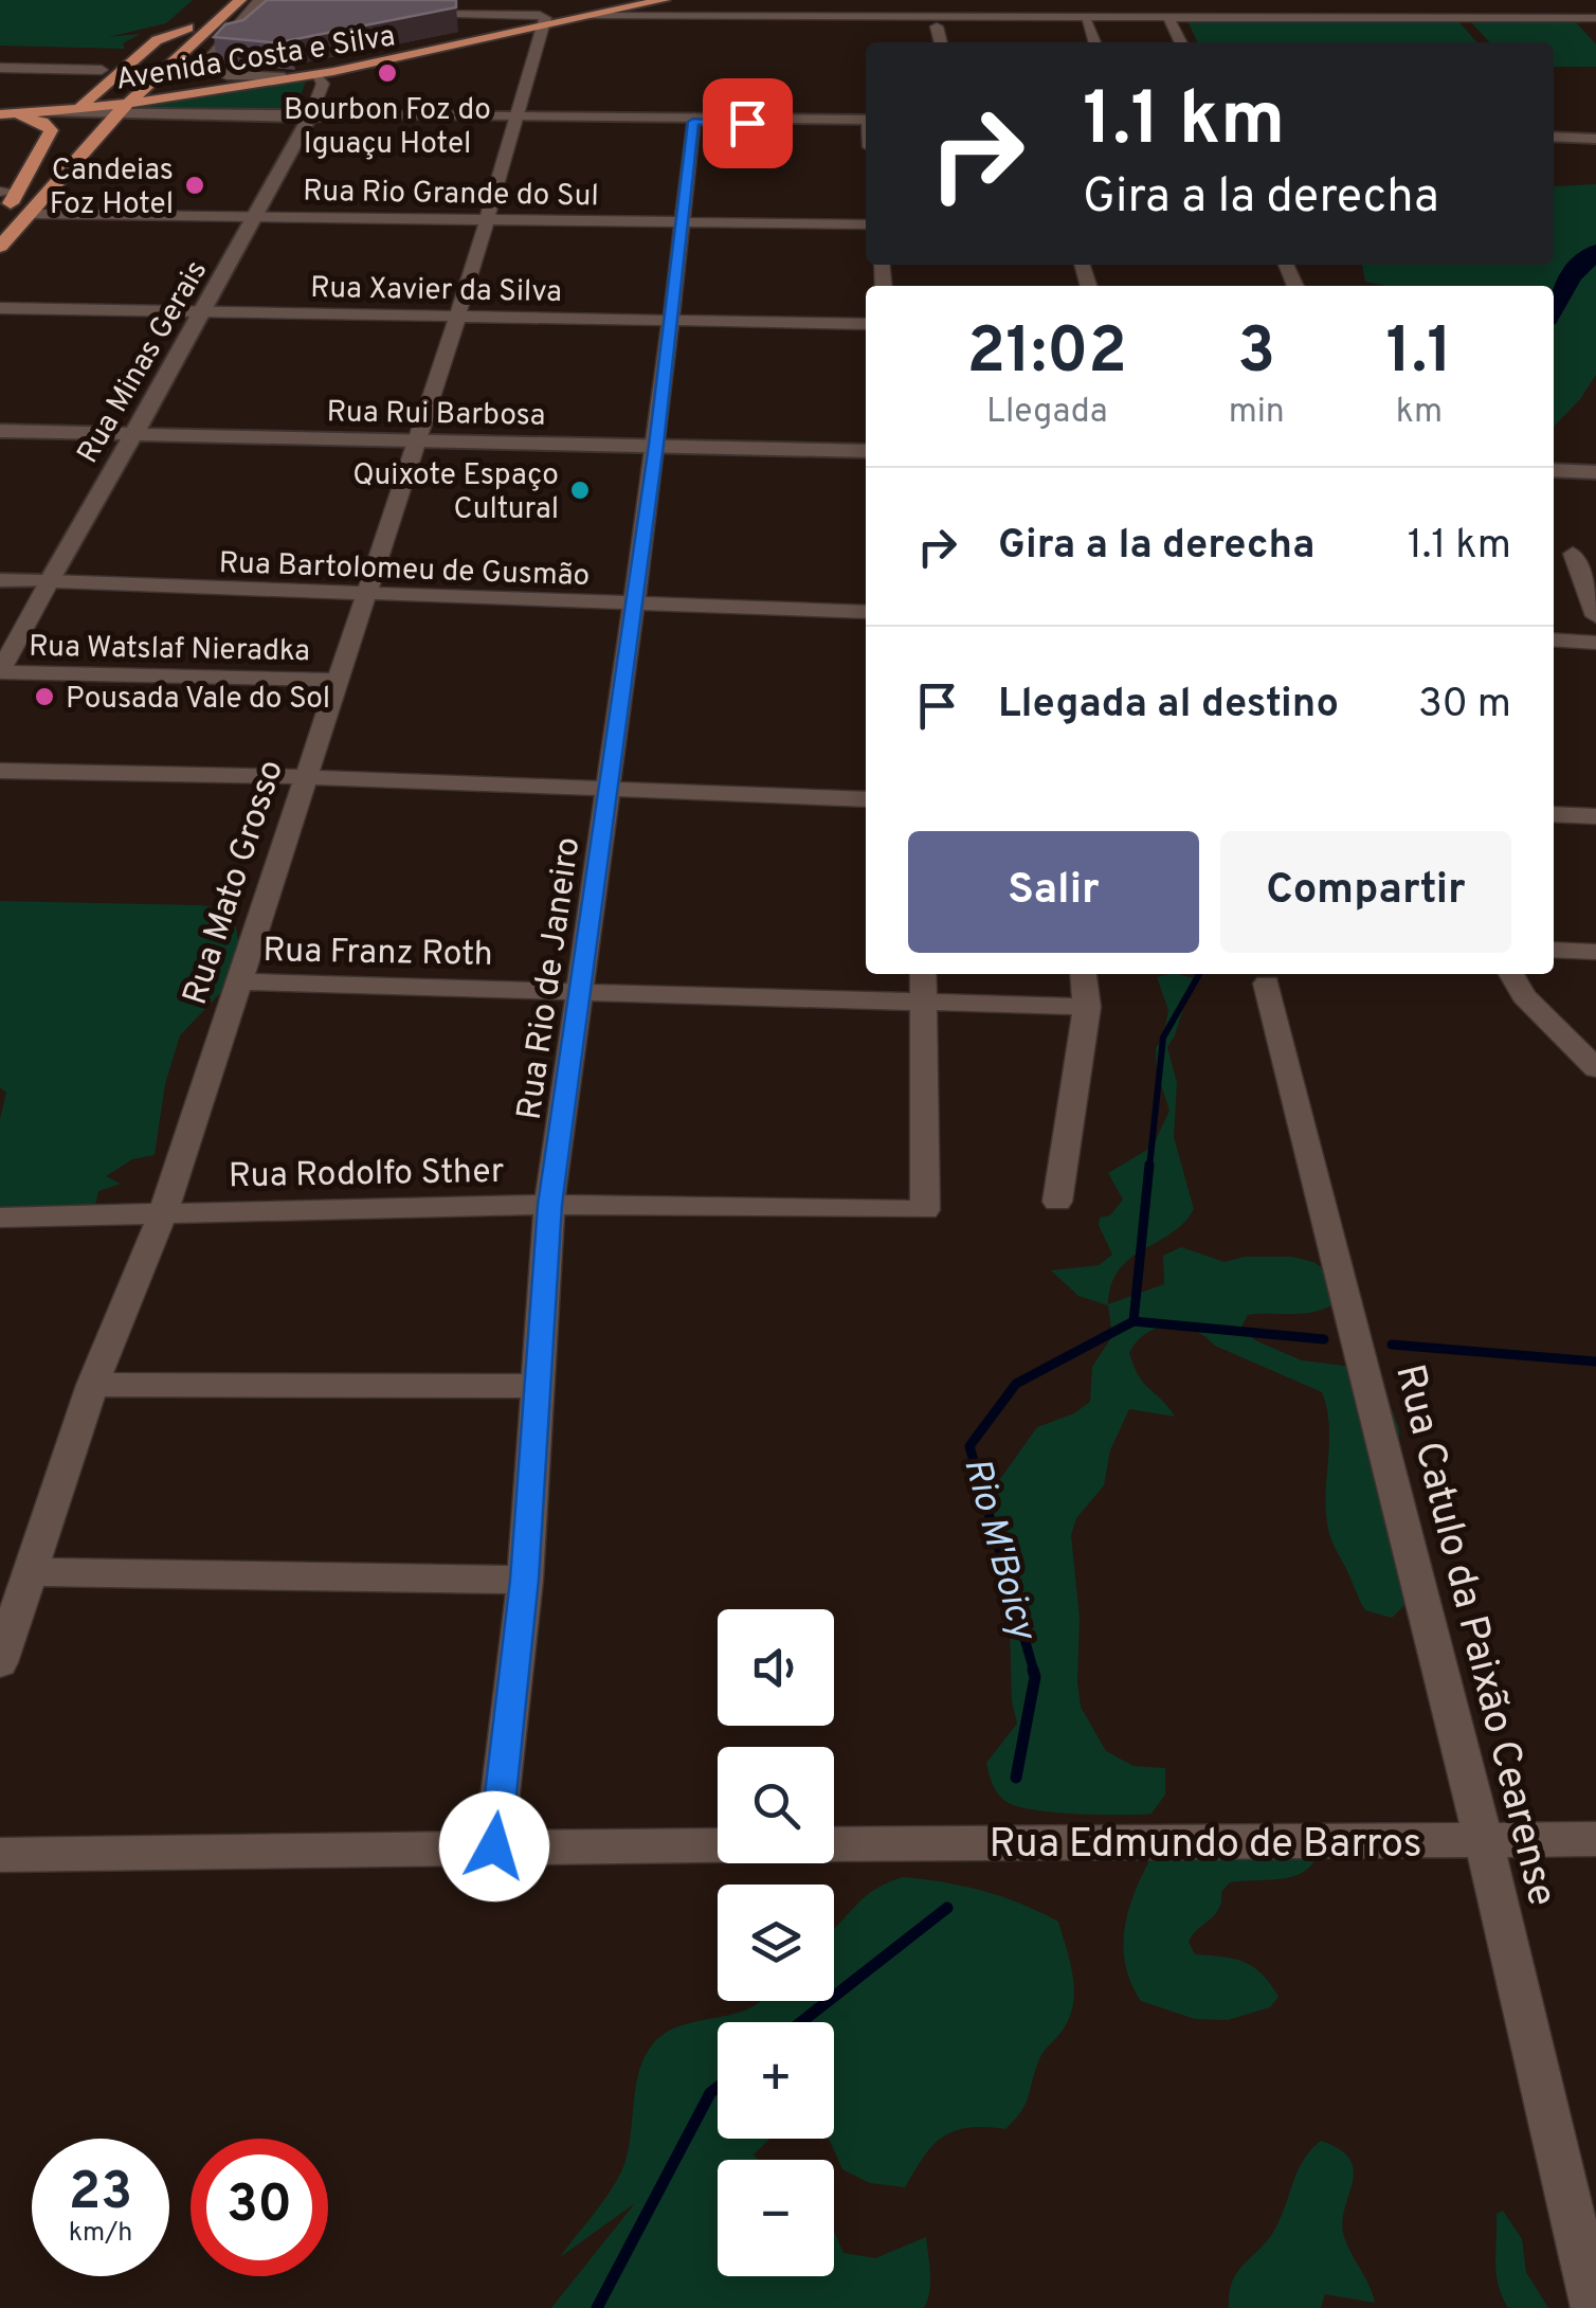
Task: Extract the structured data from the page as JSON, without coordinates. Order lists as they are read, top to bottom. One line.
{"streets":{"main road":["Avenida Costa e Silva","Rua Minas Gerais","Rua Rui Barbosa","Rua Bartolomeu de Gusmão"],"street":["Rua Rio Grande do Sul","Rua Xavier da Silva","Rua Watslaf Nieradka","Rua Mato Grosso","Rua Franz Roth","Rua Rio de Janeiro","Rua Rodolfo Sther","Rua Catulo da Paixão Cearense","Rua Edmundo de Barros"]},"crossings":[["Avenida Costa e Silva","Rua Minas Gerais"],["Avenida Costa e Silva","Rua Mato Grosso"],["Rua Rio Grande do Sul","Rua Minas Gerais"],["Rua Rio Grande do Sul","Rua Mato Grosso"],["Rua Rio Grande do Sul","Rua Rio de Janeiro"],["Rua Xavier da Silva","Rua Minas Gerais"],["Rua Xavier da Silva","Rua Mato Grosso"],["Rua Xavier da Silva","Rua Rio de Janeiro"],["Rua Minas Gerais","Rua Rui Barbosa"],["Rua Minas Gerais","Rua Bartolomeu de Gusmão"],["Rua Minas Gerais","Rua Watslaf Nieradka"],["Rua Rui Barbosa","Rua Mato Grosso"],["Rua Rui Barbosa","Rua Rio de Janeiro"],["Rua Bartolomeu de Gusmão","Rua Mato Grosso"],["Rua Bartolomeu de Gusmão","Rua Rio de Janeiro"],["Rua Watslaf Nieradka","Rua Mato Grosso"],["Rua Mato Grosso","Rua Franz Roth"],["Rua Mato Grosso","Rua Rodolfo Sther"],["Rua Franz Roth","Rua Rio de Janeiro"],["Rua Franz Roth","Rua Rodolfo Sther"],["Rua Rio de Janeiro","Rua Rodolfo Sther"],["Rua Catulo da Paixão Cearense","Rua Edmundo de Barros"]],"water":["Rio M'Boicy"],"places":["Bourbon Foz do Iguaçu Hotel","Candeias Foz Hotel","Quixote Espaço Cultural","Pousada Vale do Sol"],"page":{"turn":["1.1 km","Gira a la derecha"],"eta":["21:02","Llegada","3","min","1.1","km"],"list":[{"name":"Gira a la derecha","value":"1.1 km"},{"name":"Llegada al destino","value":"30 m"}],"buttons":["Salir","Compartir"],"map_buttons":["+","−"],"speed":"23 km/h","limit":"30"}}
